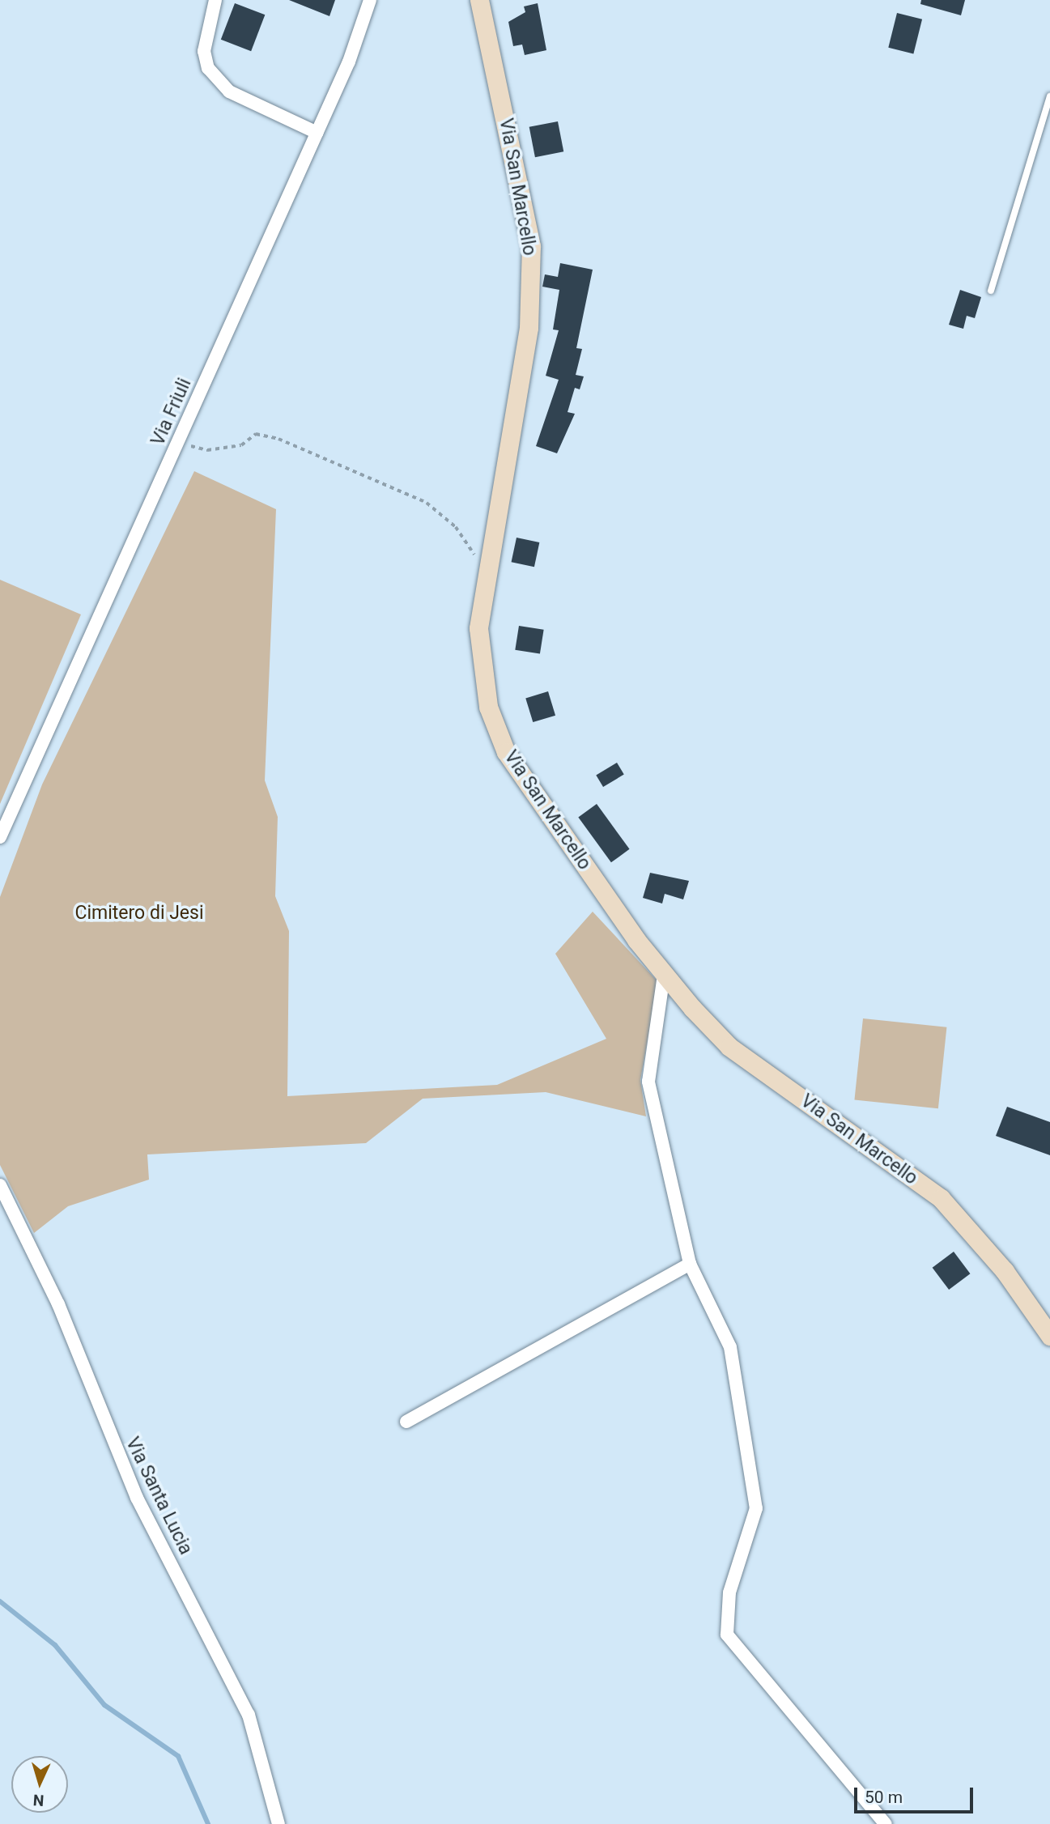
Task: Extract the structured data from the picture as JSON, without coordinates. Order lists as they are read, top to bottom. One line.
{"streets":{"main road":["Via San Marcello"],"street":["Via Friuli","Via Santa Lucia"]},"parks":["Cimitero di Jesi"],"scale_bar":"50 m","north":"bottom"}
